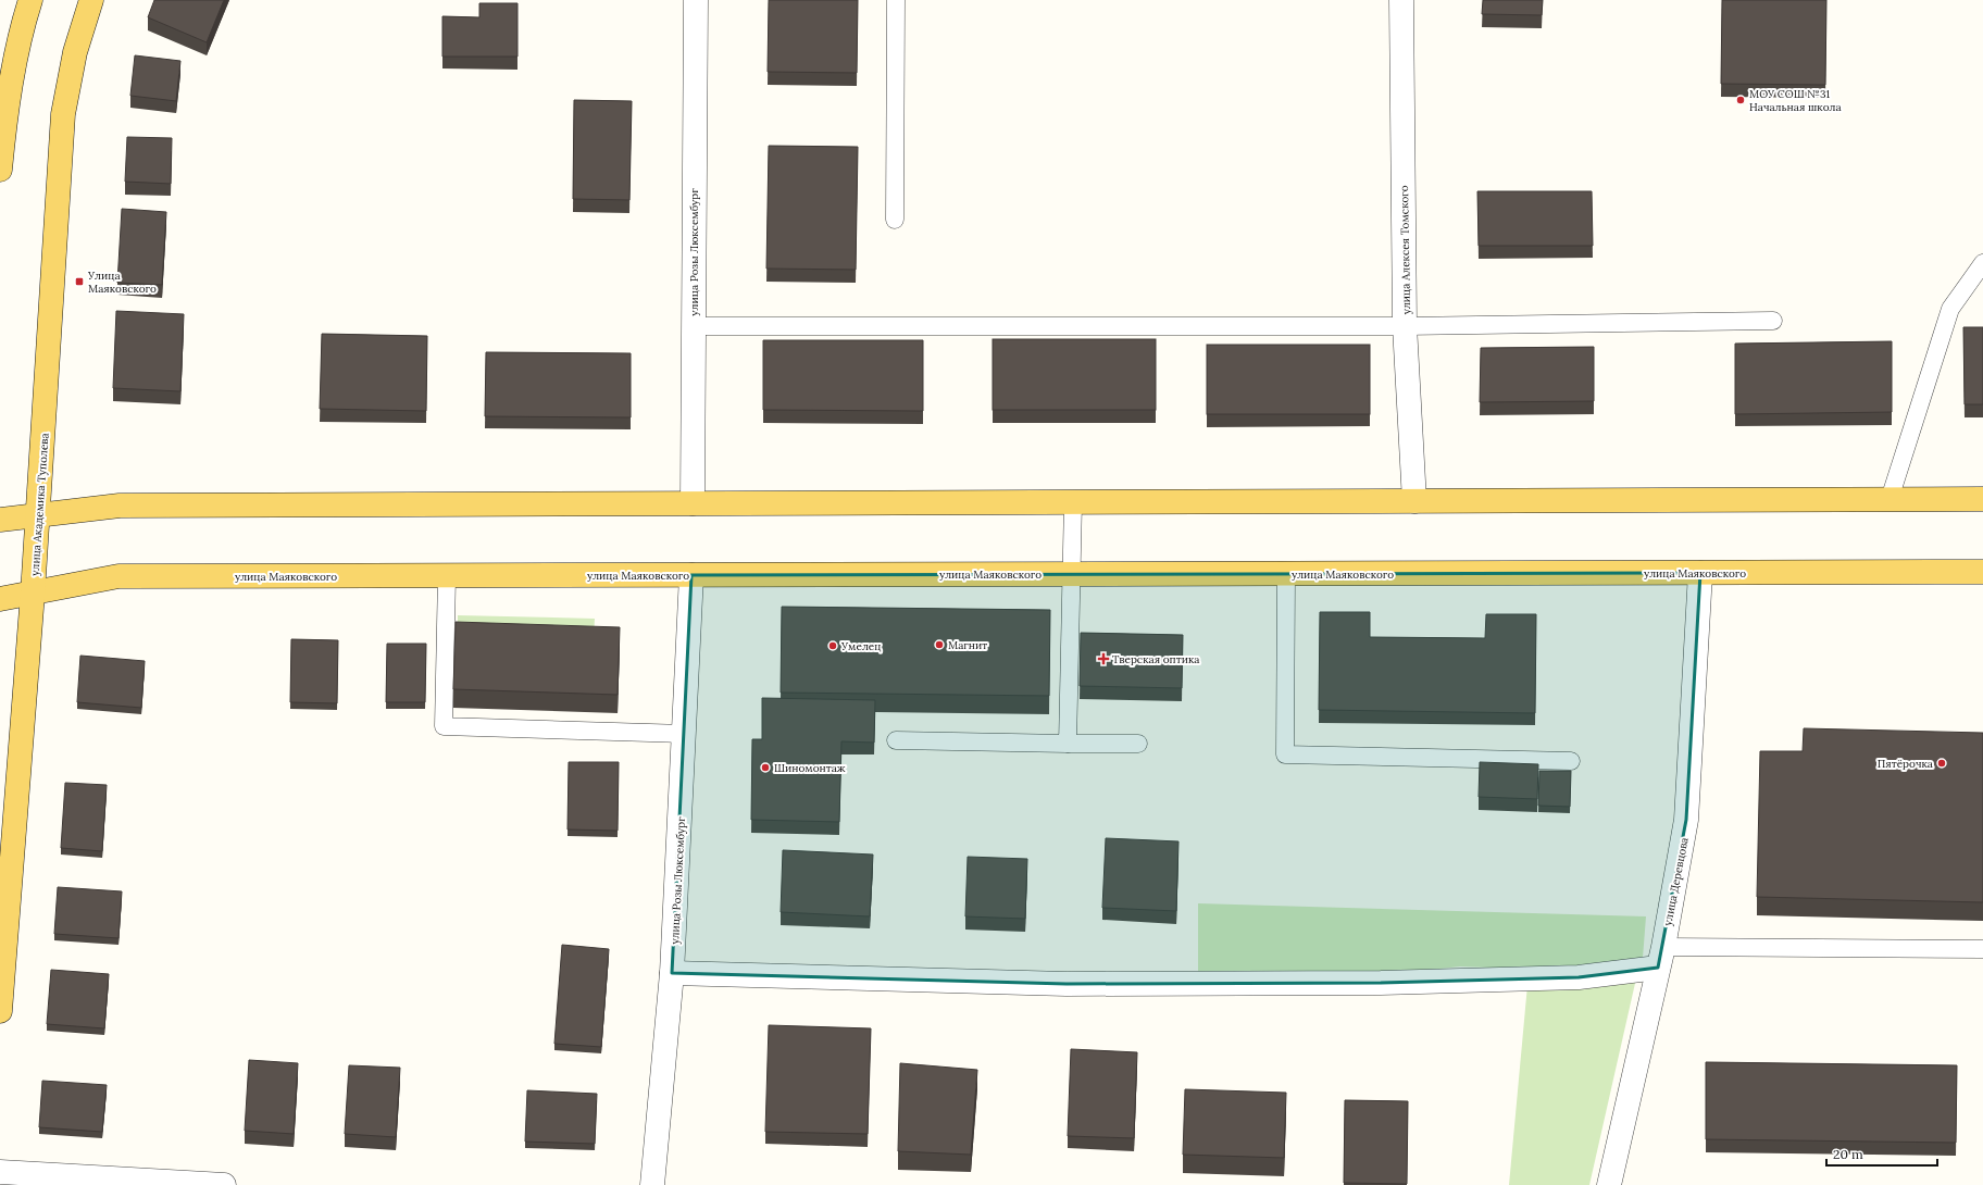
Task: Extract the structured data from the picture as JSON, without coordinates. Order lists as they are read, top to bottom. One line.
{"streets":{"main road":["улица Академика Туполева","улица Маяковского"],"street":["улица Алексея Томского","улица Розы Люксембург","улица Деревцова"]},"crossings":[["улица Розы Люксембург","улица Маяковского"],["улица Академика Туполева","улица Маяковского"],["улица Маяковского","улица Деревцова"]],"places":{"other":["МОУ СОШ №31 Начальная школа","Магнит","Умелец","Пятёрочка","Шиномонтаж"],"transit":["Улица Маяковского"],"health":["Тверская оптика"]},"scale_bar":"20 m"}
